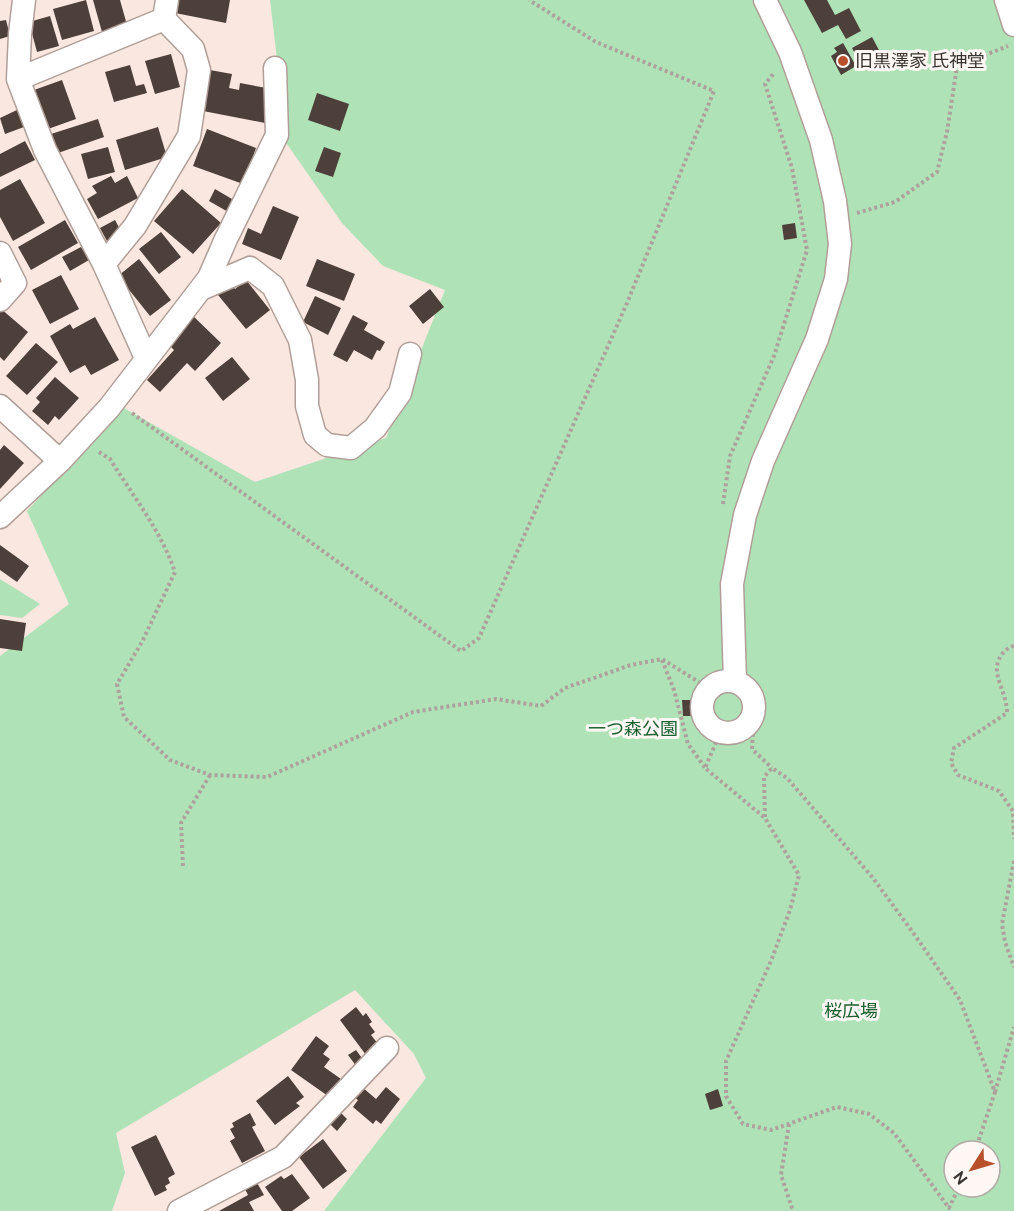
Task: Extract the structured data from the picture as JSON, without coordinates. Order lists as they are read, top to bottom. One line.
{"parks":["一つ森公園","桜広場"],"places":["旧黒澤家 氏神堂"],"north":"bottom left"}
